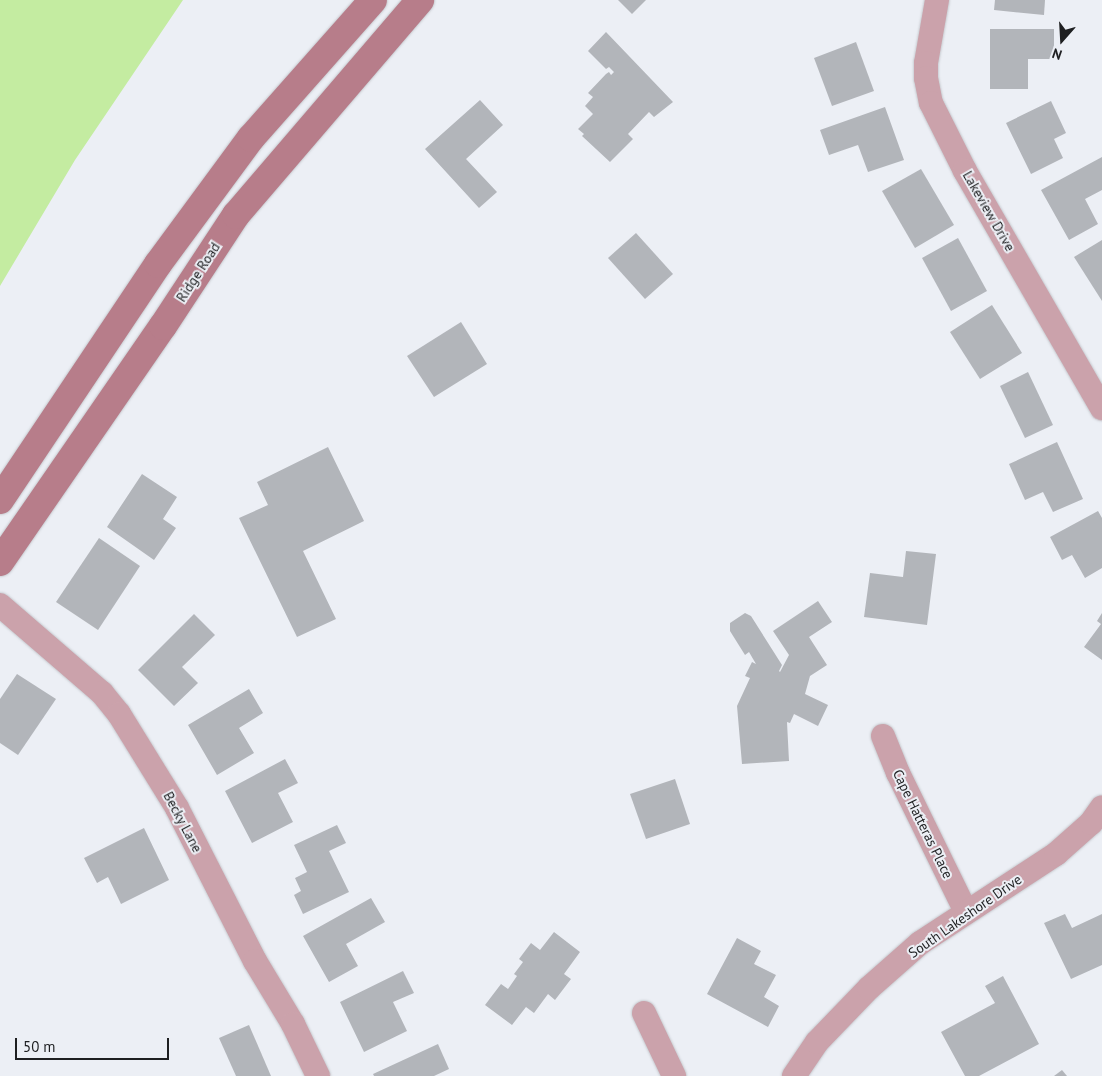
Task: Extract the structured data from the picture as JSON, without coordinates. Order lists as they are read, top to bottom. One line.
{"streets":{"main road":["Ridge Road"],"street":["Lakeview Drive","Becky Lane","Cape Hatteras Place","South Lakeshore Drive"]},"crossings":[["Cape Hatteras Place","South Lakeshore Drive"]],"scale_bar":"50 m","north":"bottom"}
